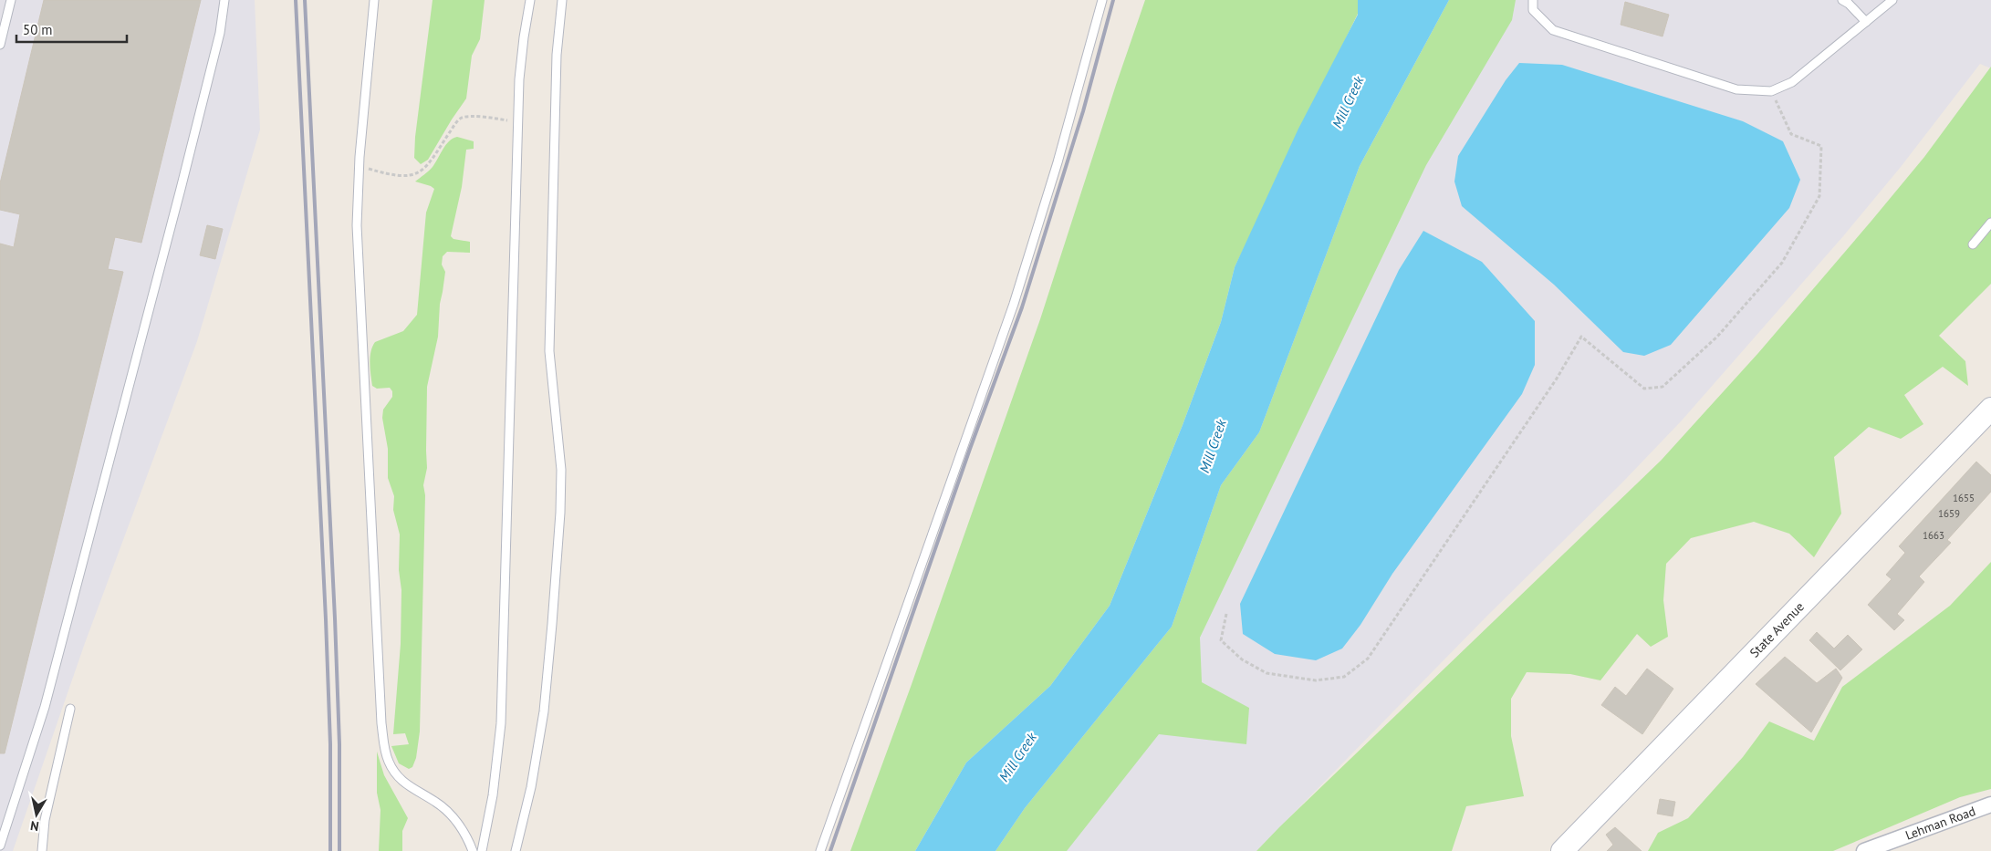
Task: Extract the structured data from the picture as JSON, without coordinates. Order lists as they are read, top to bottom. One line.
{"streets":{"main road":["State Avenue"],"street":["Lehman Road"]},"water":["Mill Creek"],"house_numbers":["1655","1659","1663"],"scale_bar":"50 m","north":"bottom"}
